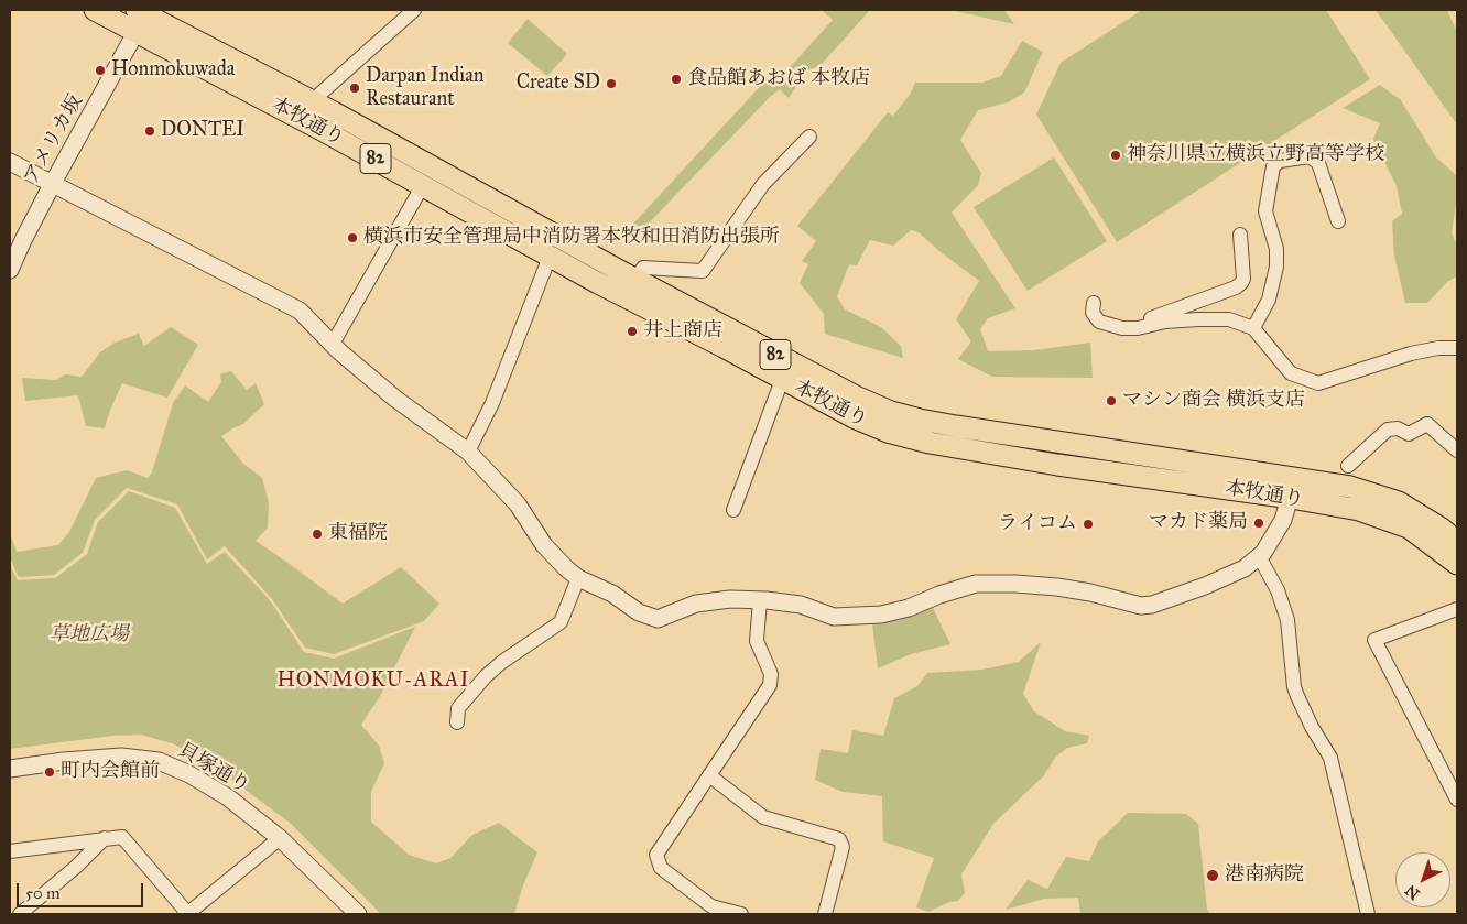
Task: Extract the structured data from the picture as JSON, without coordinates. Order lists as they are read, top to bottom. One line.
{"streets":{"main road":["本牧通り","82"],"street":["アメリカ坂","貝塚通り"]},"crossings":[["本牧通り","アメリカ坂"],["本牧通り","82"],["アメリカ坂","82"]],"districts":["HONMOKU-ARAI"],"parks":["草地広場"],"places":["Honmokuwada","食品館あおば 本牧店","Create SD","Darpan Indian Restaurant","DONTEI","神奈川県立横浜立野高等学校","横浜市安全管理局中消防署本牧和田消防出張所","井上商店","マシン商会 横浜支店","マカド薬局","ライコム","東福院","町内会館前","港南病院"],"scale_bar":"50 m","north":"bottom left"}
